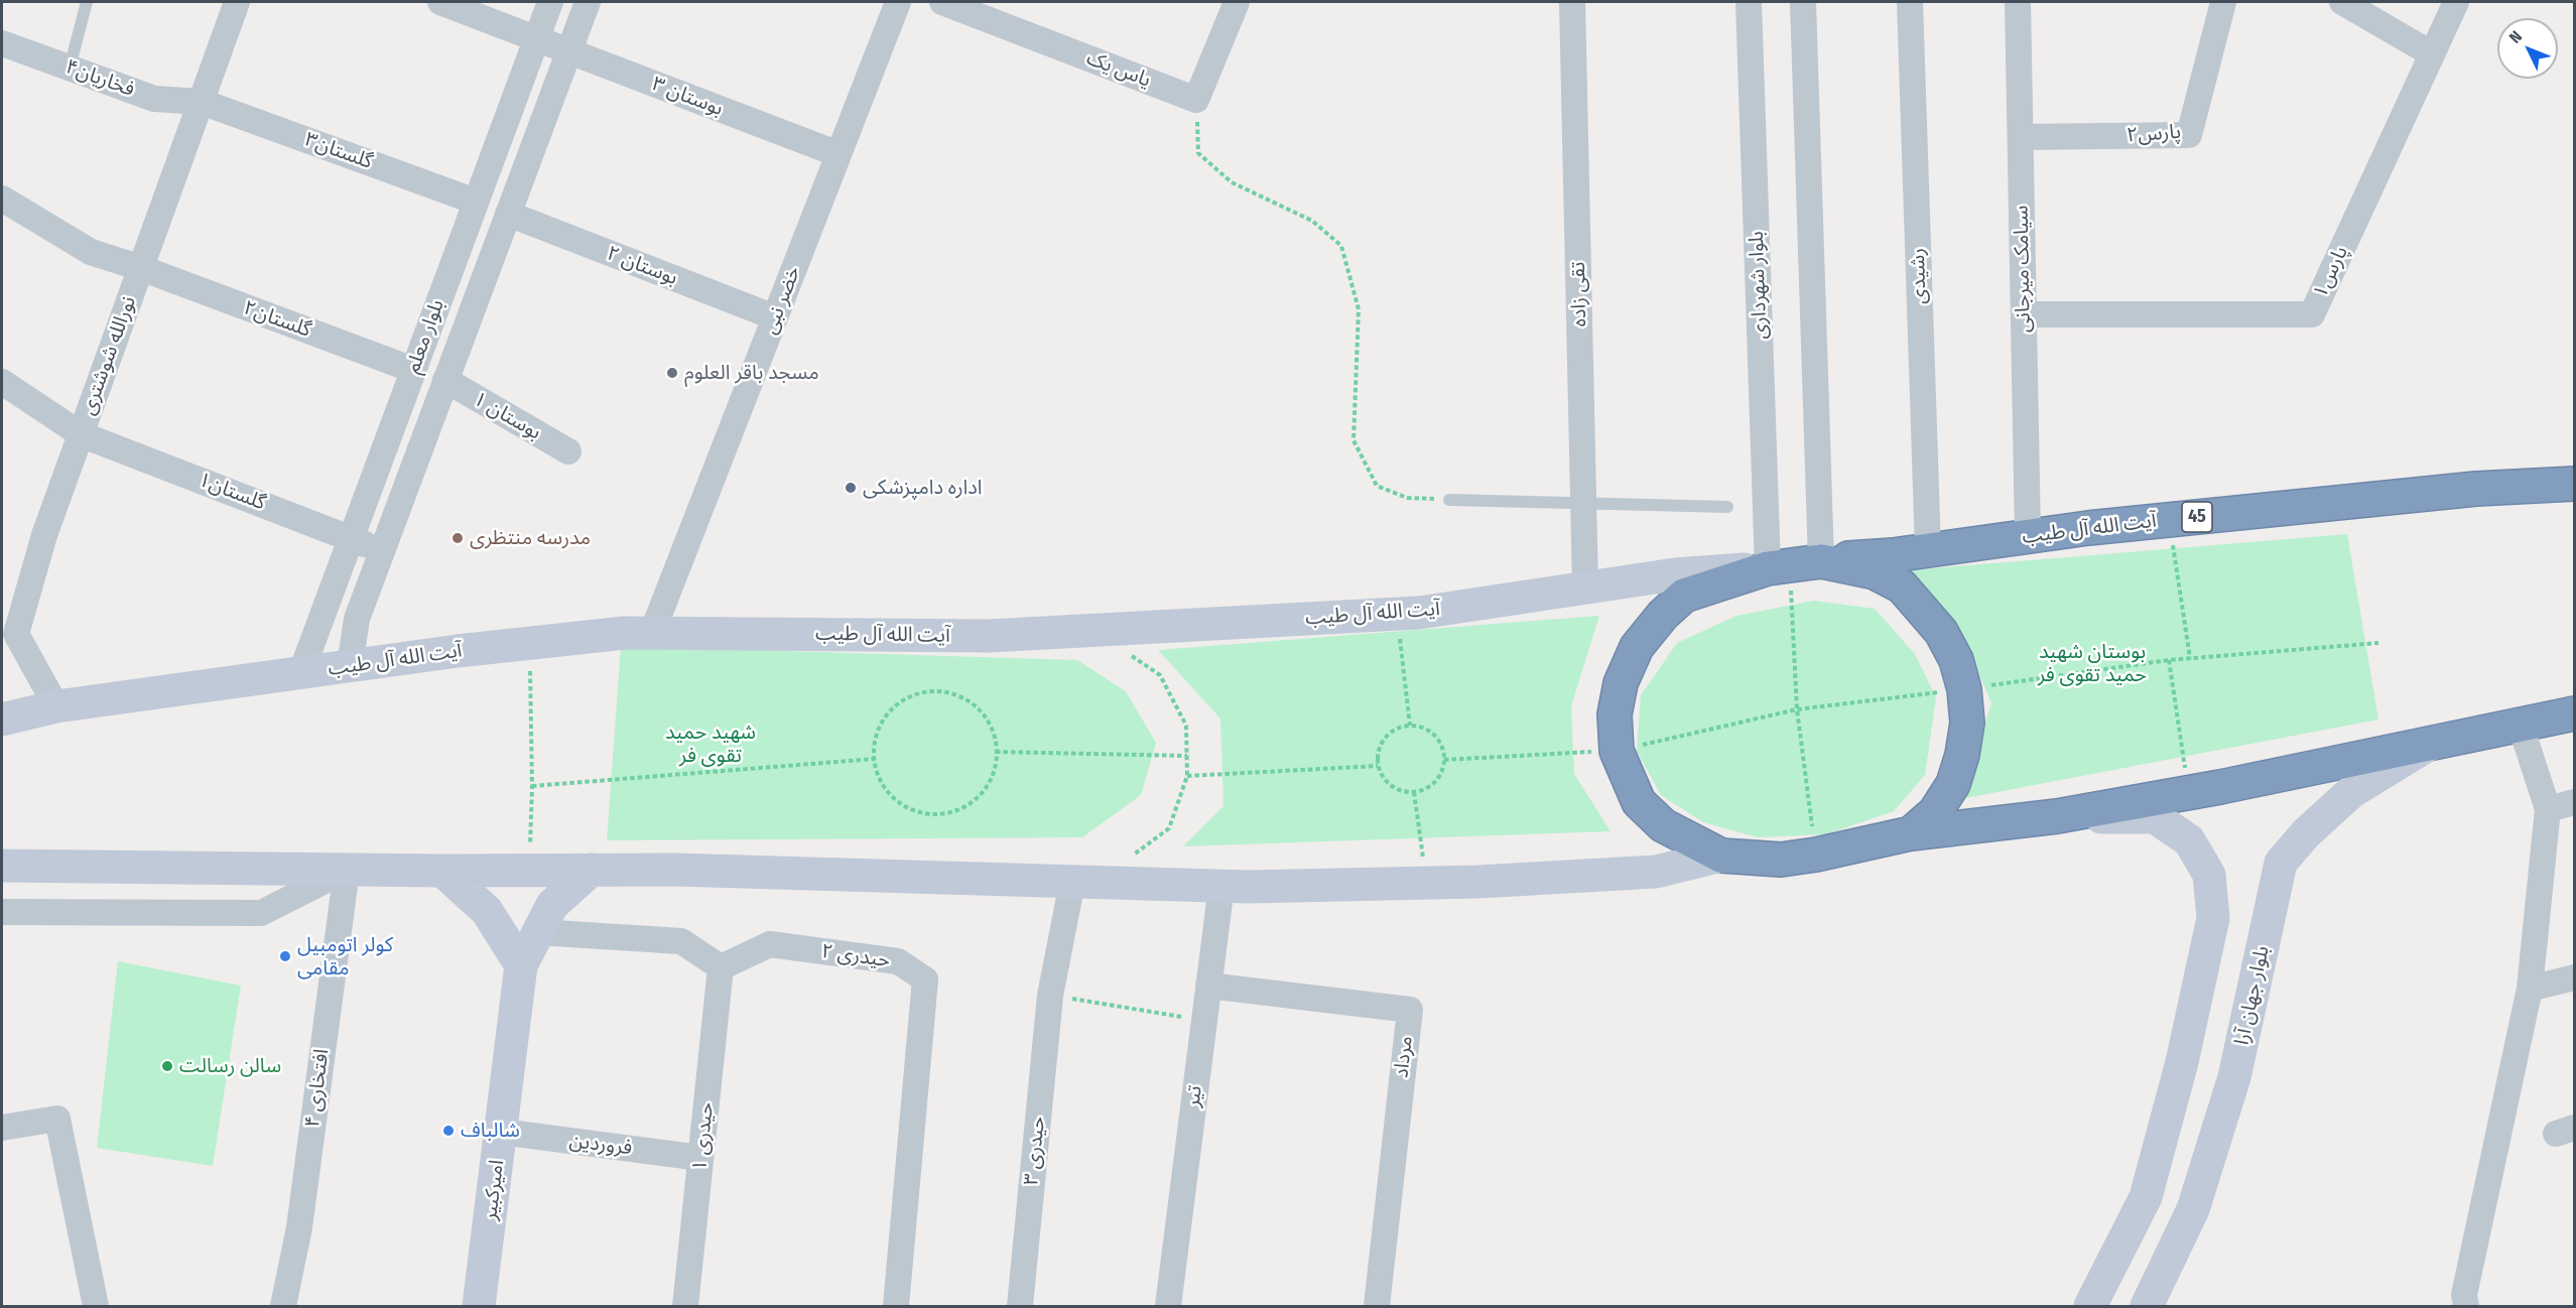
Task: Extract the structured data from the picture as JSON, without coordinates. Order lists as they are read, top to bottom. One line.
{"streets":{"highway":["45","آیت الله آل طیب"],"main road":["بلوار جهان آرا","امیرکبیر"],"street":["یاس یک","فخاریان۴","بوستان ۳","پارس۲","گلستان۳","بوستان ۲","سیامک میرجانی","پارس۱","رشیدی","بلوار شهرداری","تقی زاده","خضر نبی","گلستان۲","بلوار معلم","نورالله شوشتری","بوستان ۱","گلستان۱","حیدری ۲","مرداد","افتخاری ۴","تیر","حیدری ۱","فروردین","حیدری ۳"]},"crossings":[["فخاریان۴","گلستان۳"],["فخاریان۴","نورالله شوشتری"],["بوستان ۳","خضر نبی"],["بوستان ۳","بلوار معلم"],["پارس۲","سیامک میرجانی"],["گلستان۳","بلوار معلم"],["گلستان۳","نورالله شوشتری"],["بوستان ۲","خضر نبی"],["بوستان ۲","بلوار معلم"],["سیامک میرجانی","پارس۱"],["سیامک میرجانی","آیت الله آل طیب"],["رشیدی","آیت الله آل طیب"],["بلوار شهرداری","آیت الله آل طیب"],["تقی زاده","آیت الله آل طیب"],["خضر نبی","آیت الله آل طیب"],["گلستان۲","بلوار معلم"],["گلستان۲","نورالله شوشتری"],["بلوار معلم","بوستان ۱"],["بلوار معلم","گلستان۱"],["بلوار معلم","آیت الله آل طیب"],["نورالله شوشتری","گلستان۱"],["نورالله شوشتری","آیت الله آل طیب"],["حیدری ۲","حیدری ۱"],["مرداد","تیر"],["حیدری ۱","فروردین"],["فروردین","امیرکبیر"]],"parks":["بوستان شهید حمید تقوی فر","شهید حمید تقوی فر"],"places":["مسجد باقر العلوم","اداره دامپزشکی","مدرسه منتظری","کولر اتومبیل مقامی","سالن رسالت","شالباف"],"north":"top left"}
